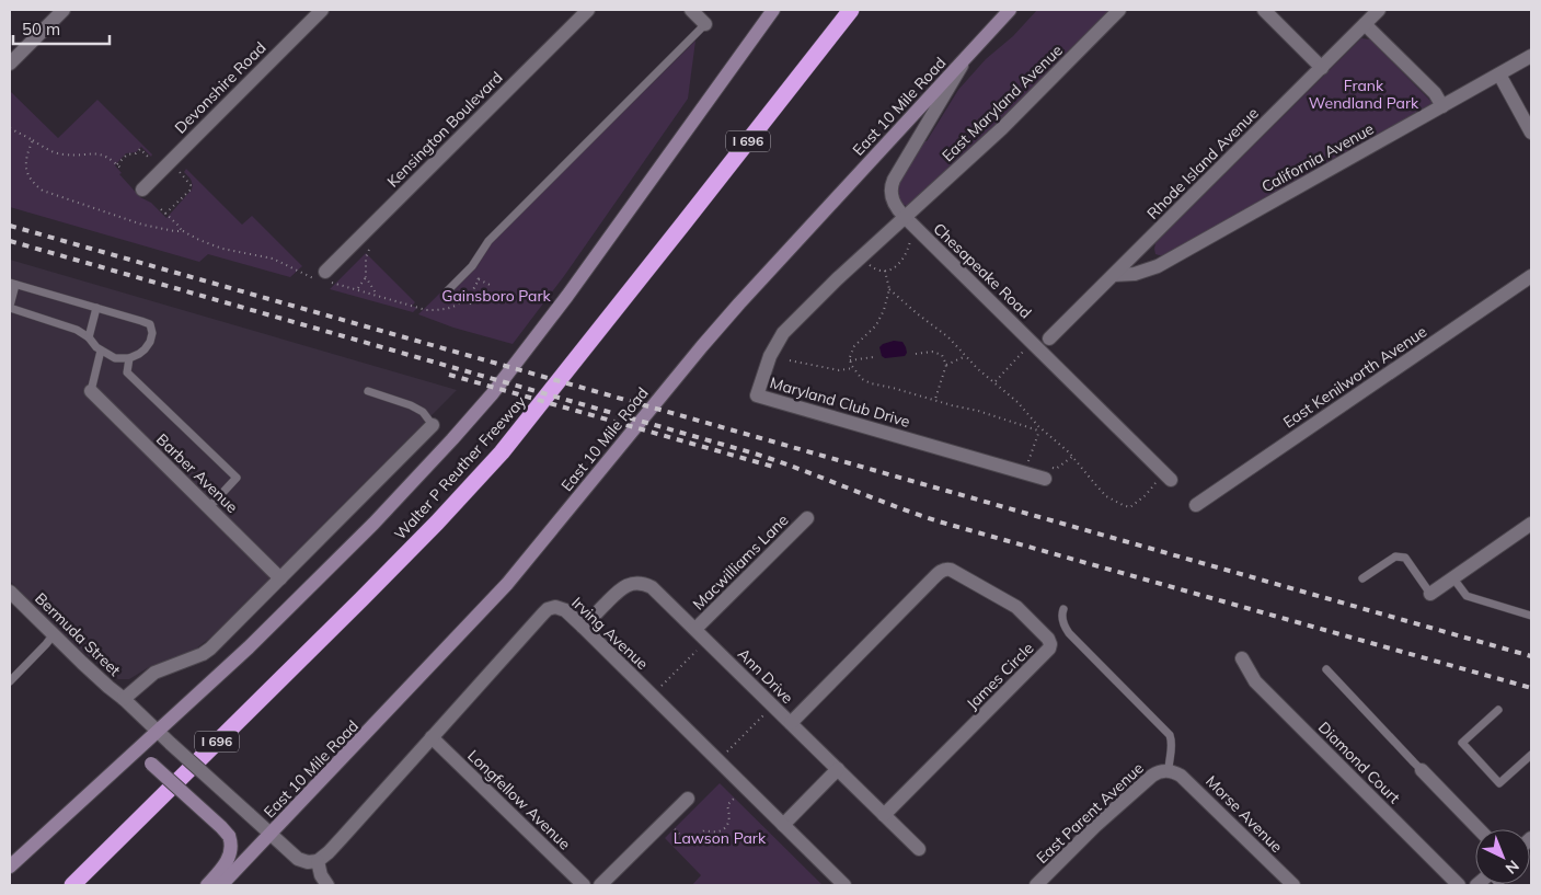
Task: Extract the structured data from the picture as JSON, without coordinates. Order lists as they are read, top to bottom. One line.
{"streets":{"highway":["I 696","Walter P Reuther Freeway"],"main road":["East 10 Mile Road"],"street":["Devonshire Road","East Maryland Avenue","Kensington Boulevard","California Avenue","Rhode Island Avenue","Chesapeake Road","East Kenilworth Avenue","Maryland Club Drive","Barber Avenue","Macwilliams Lane","Irving Avenue","Bermuda Street","Ann Drive","James Circle","Diamond Court","Longfellow Avenue","East Parent Avenue","Morse Avenue"]},"crossings":[["East Maryland Avenue","Chesapeake Road"],["East Maryland Avenue","Maryland Club Drive"],["East 10 Mile Road","Chesapeake Road"],["East 10 Mile Road","Bermuda Street"],["California Avenue","Rhode Island Avenue"],["Chesapeake Road","Maryland Club Drive"],["Macwilliams Lane","Ann Drive"],["Irving Avenue","Bermuda Street"],["Irving Avenue","Ann Drive"],["Irving Avenue","Longfellow Avenue"],["Ann Drive","James Circle"],["East Parent Avenue","Morse Avenue"]],"parks":["Frank Wendland Park","Gainsboro Park","Lawson Park"],"scale_bar":"50 m","north":"bottom right"}
